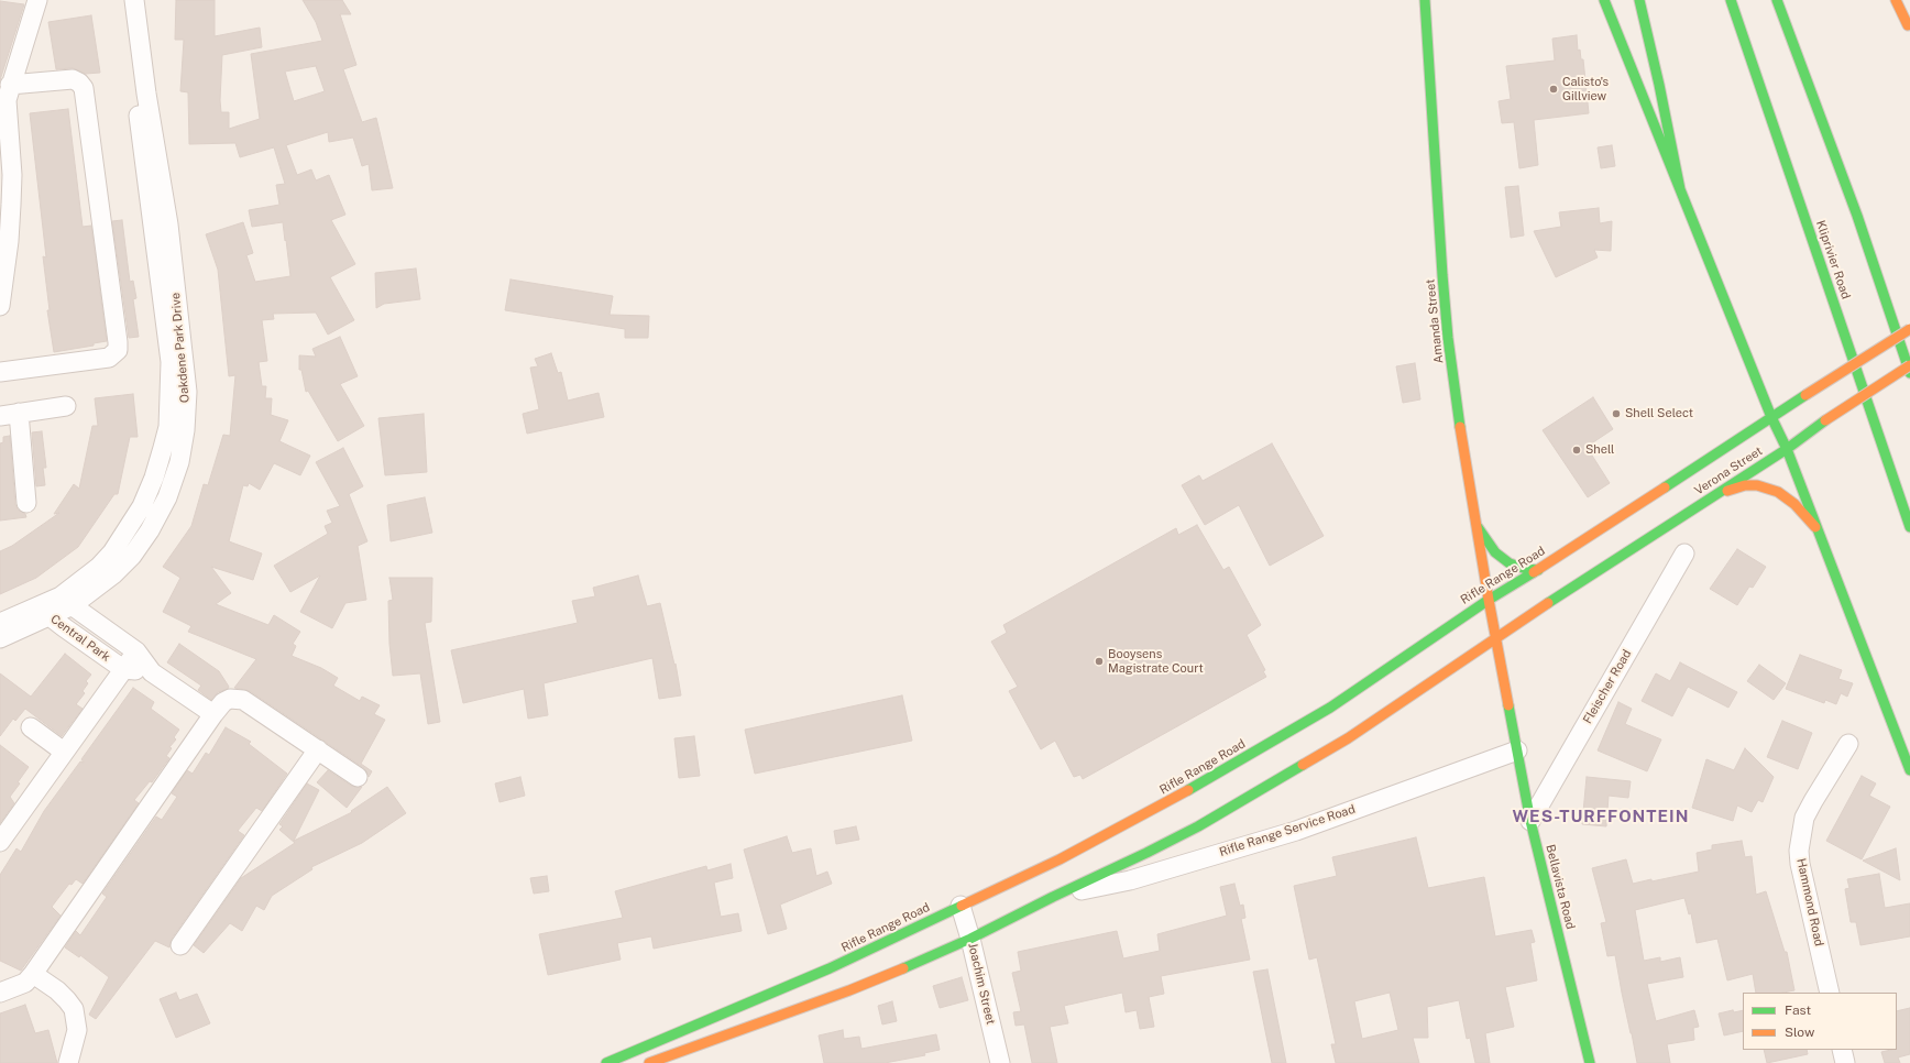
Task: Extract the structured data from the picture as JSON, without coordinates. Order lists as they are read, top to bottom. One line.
{"streets":{"main road":["Kliprivier Road","Amanda Street","Verona Street","Rifle Range Road","Bellavista Road"],"street":["Oakdene Park Drive","Central Park","Fleischer Road","Rifle Range Service Road","Hammond Road","Joachim Street"]},"crossings":[["Amanda Street","Verona Street"],["Amanda Street","Rifle Range Road"],["Amanda Street","Bellavista Road"],["Oakdene Park Drive","Central Park"],["Verona Street","Bellavista Road"],["Rifle Range Road","Joachim Street"],["Fleischer Road","Bellavista Road"],["Rifle Range Service Road","Bellavista Road"]],"districts":["WES-TURFFONTEIN"],"places":["Calisto's Gillview","Shell Select","Shell","Booysens Magistrate Court"],"legend":["Fast","Slow"]}
